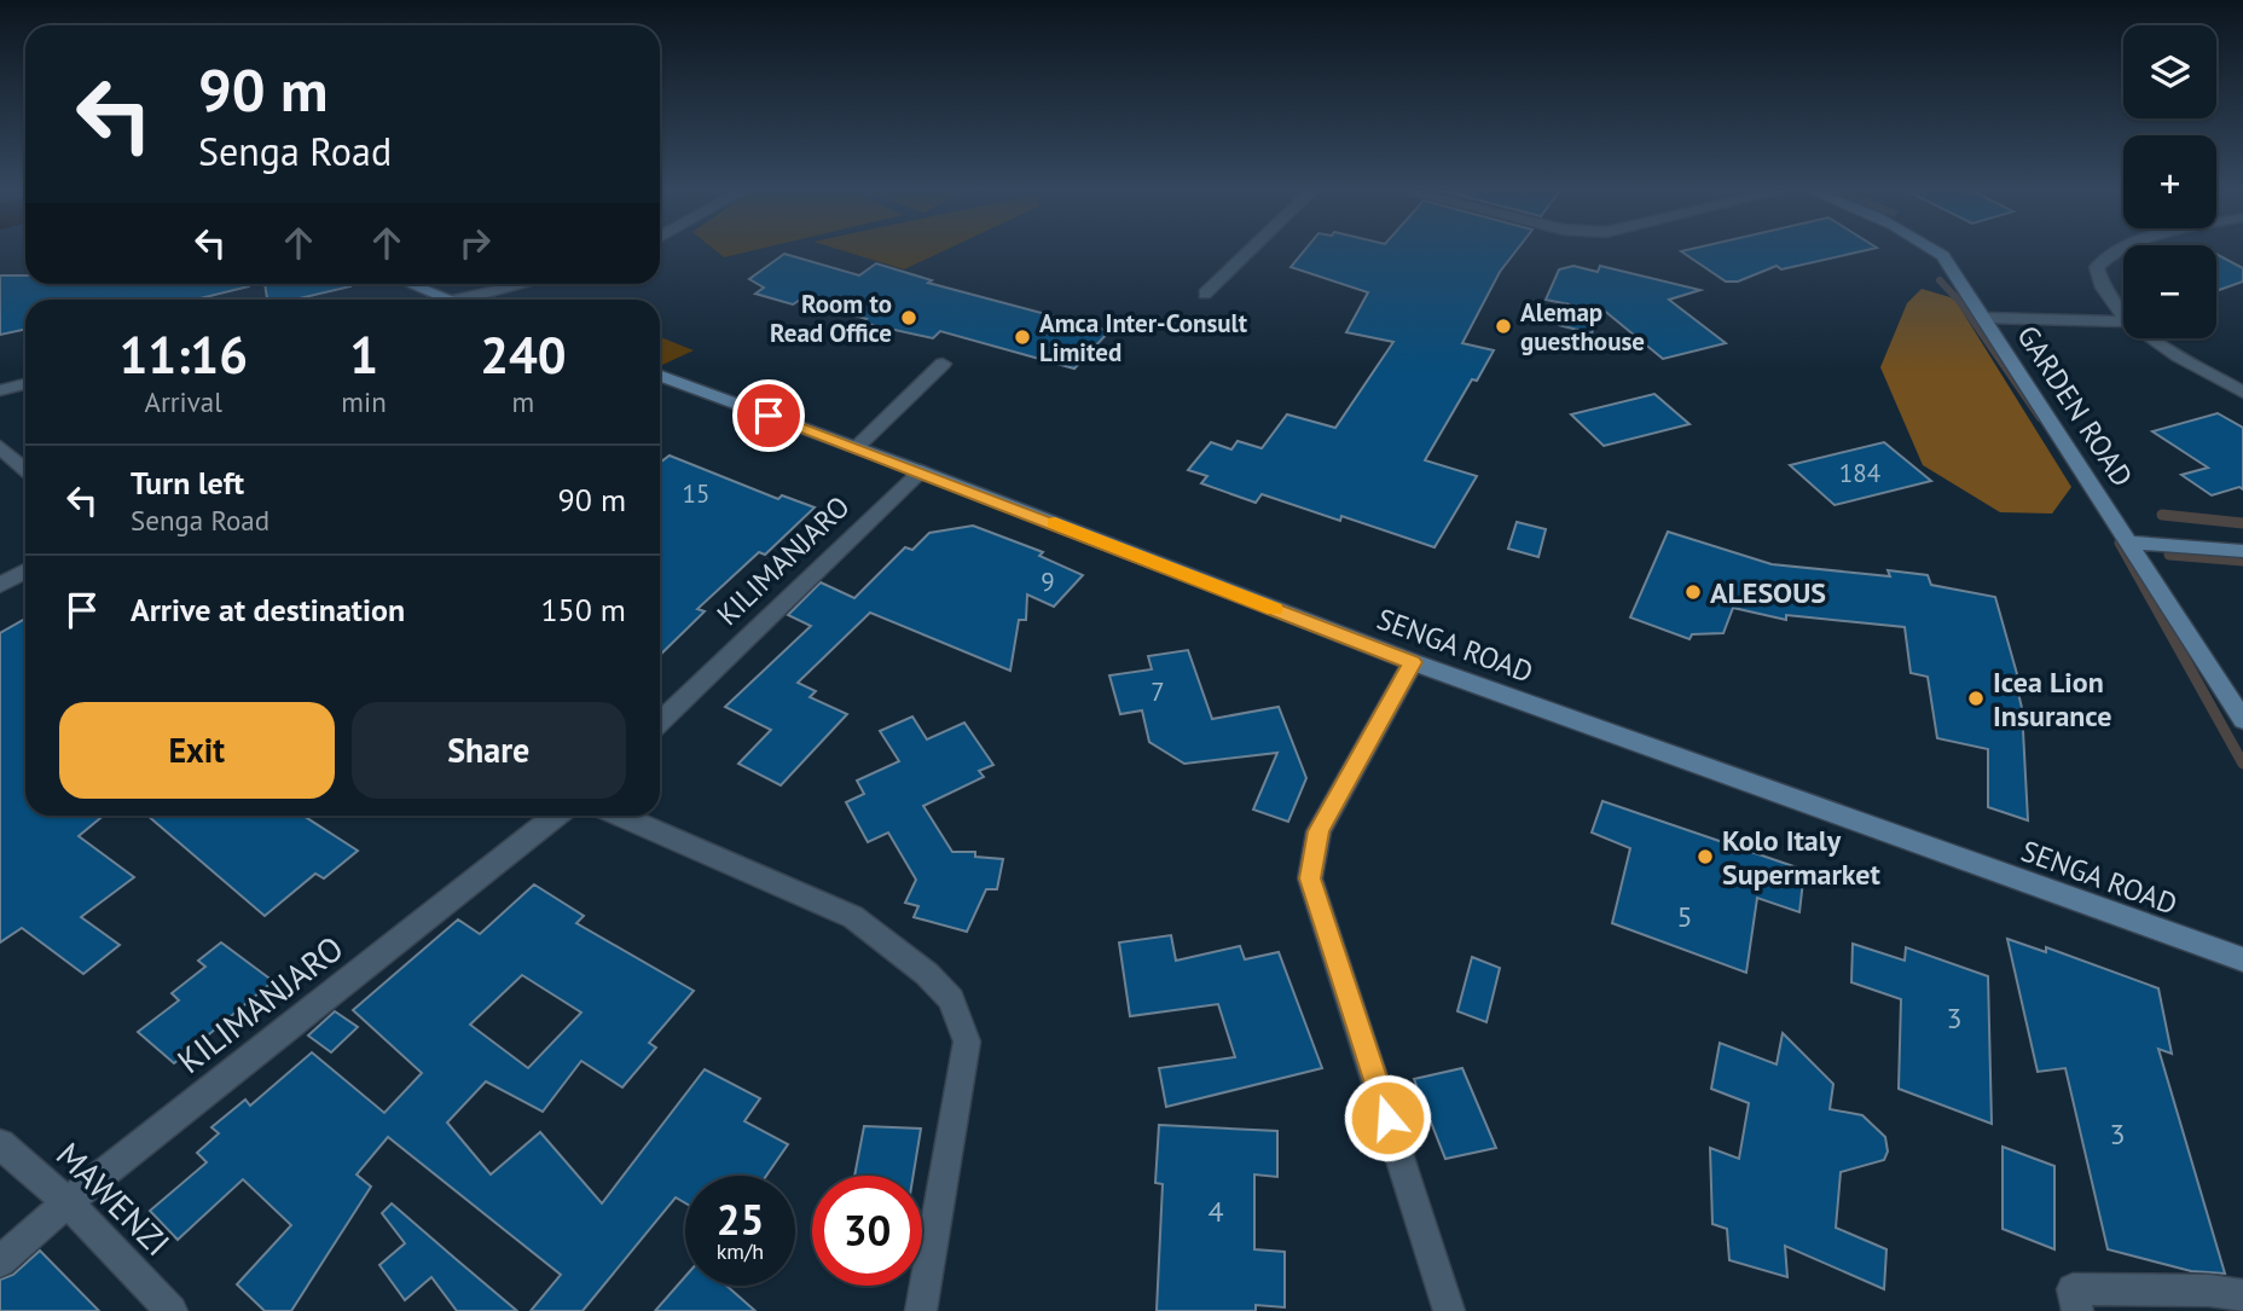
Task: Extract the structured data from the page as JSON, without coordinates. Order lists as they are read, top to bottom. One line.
{"streets":{"street":["GARDEN ROAD","KILIMANJARO","SENGA ROAD","MAWENZI"]},"crossings":[["KILIMANJARO","SENGA ROAD"],["KILIMANJARO","MAWENZI"]],"places":["Room to Read Office","Alemap guesthouse","Amca Inter-Consult Limited","ALESOUS","Icea Lion Insurance","Kolo Italy Supermarket"],"house_numbers":["184","15","9","7","5","3","3","4"],"page":{"map_buttons":["+","−"],"turn":["90 m","Senga Road"],"eta":["11:16","Arrival","1","min","240","m"],"list":[{"name":"Turn left","note":"Senga Road","value":"90 m"},{"name":"Arrive at destination","value":"150 m"}],"buttons":["Exit","Share"],"speed":"25 km/h","limit":"30"}}
